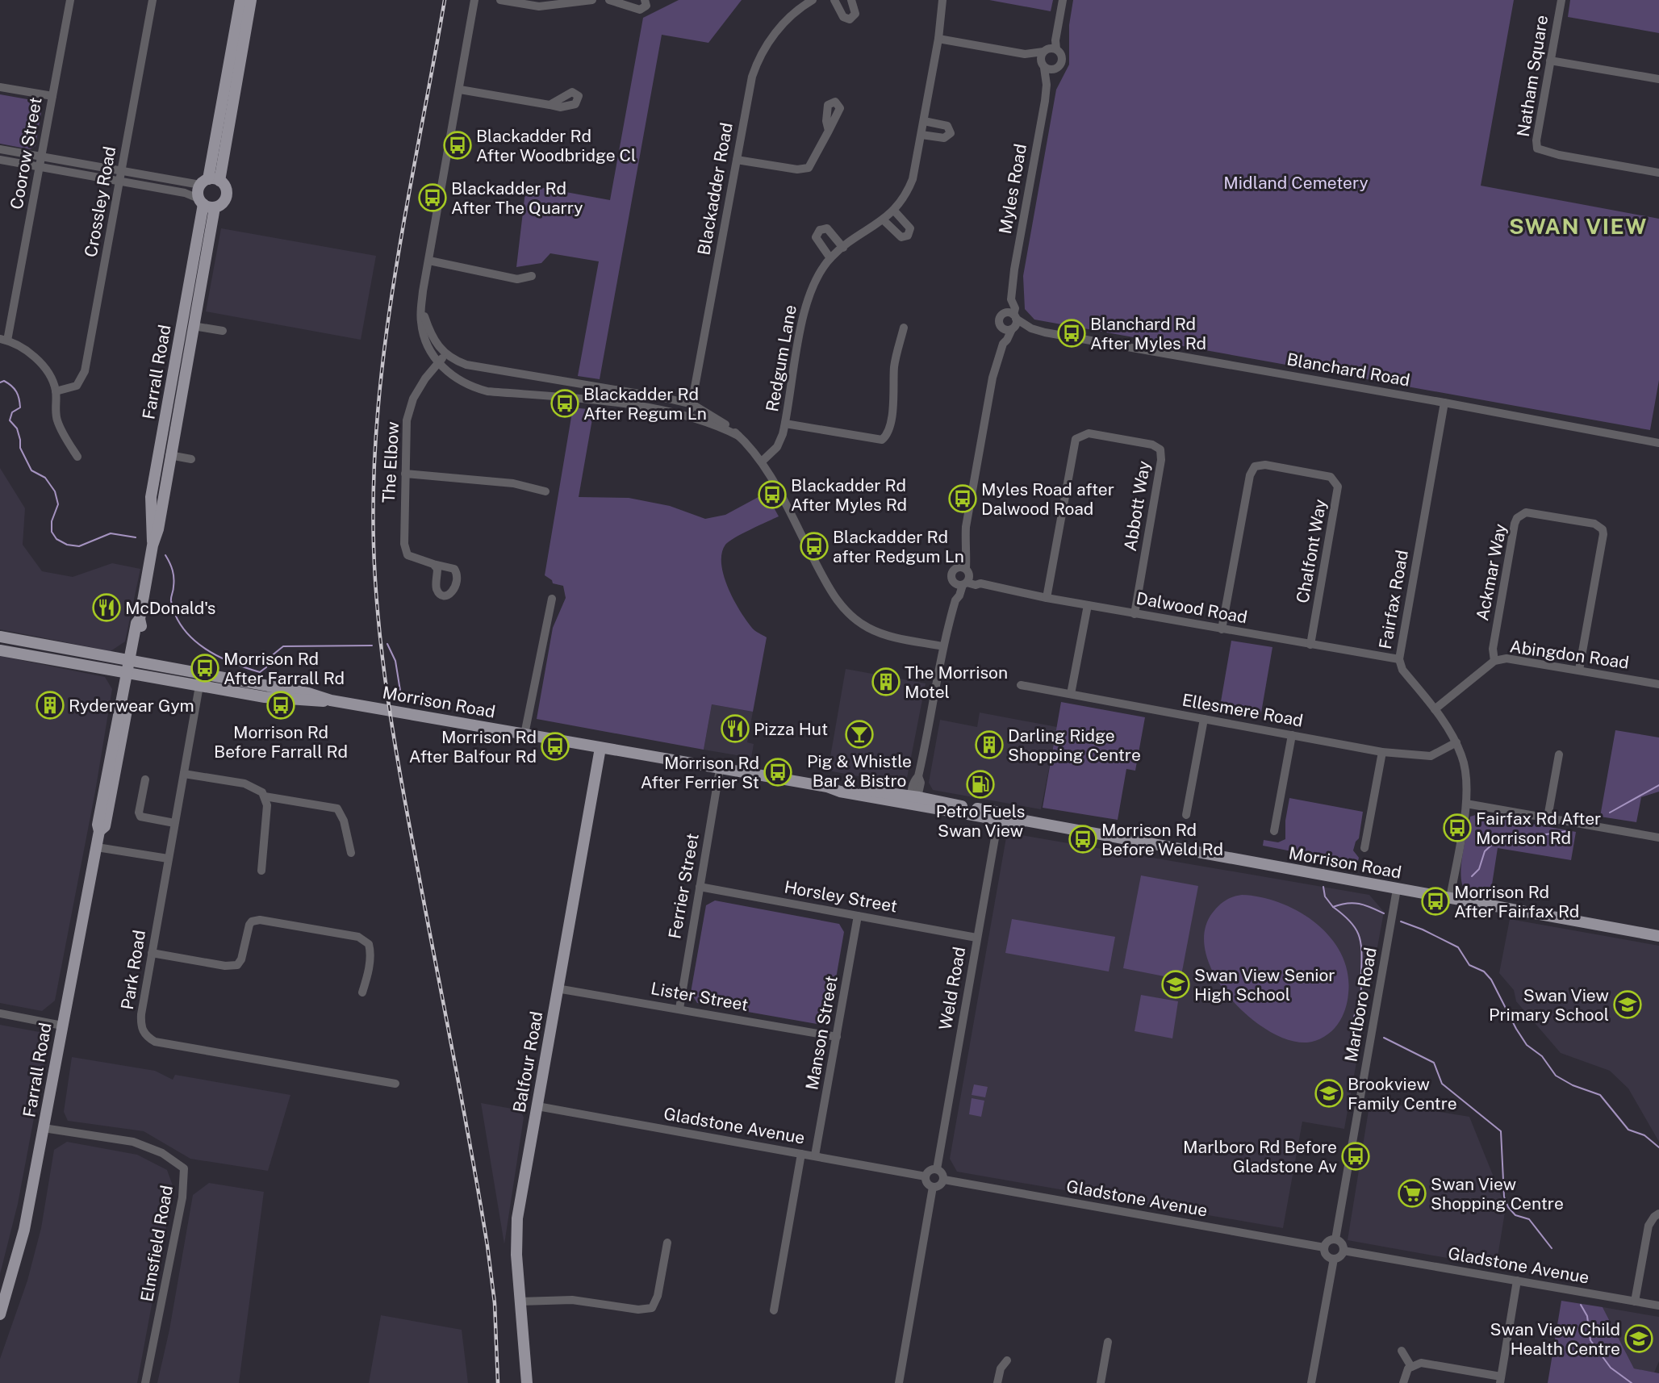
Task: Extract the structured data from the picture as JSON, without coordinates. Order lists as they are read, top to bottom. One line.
{"streets":{"main road":["Farrall Road","Morrison Road","Balfour Road"],"street":["Natham Square","Coorow Street","Blackadder Road","Myles Road","Crossley Road","Redgum Lane","Blanchard Road","The Elbow","Abbott Way","Chalfont Way","Ackmar Way","Fairfax Road","Dalwood Road","Abingdon Road","Ellesmere Road","Ferrier Street","Horsley Street","Park Road","Weld Road","Lister Street","Marlboro Road","Manson Street","Gladstone Avenue","Elmsfield Road"]},"crossings":[["Myles Road","Blanchard Road"],["Myles Road","Dalwood Road"],["Myles Road","Morrison Road"],["Blanchard Road","Fairfax Road"],["Farrall Road","Morrison Road"],["Farrall Road","Elmsfield Road"],["Abbott Way","Dalwood Road"],["Chalfont Way","Dalwood Road"],["Ackmar Way","Abingdon Road"],["Fairfax Road","Dalwood Road"],["Fairfax Road","Abingdon Road"],["Fairfax Road","Morrison Road"],["Fairfax Road","Ellesmere Road"],["Morrison Road","Ferrier Street"],["Morrison Road","Park Road"],["Morrison Road","Weld Road"],["Morrison Road","Marlboro Road"],["Morrison Road","Balfour Road"],["Ferrier Street","Horsley Street"],["Ferrier Street","Lister Street"],["Horsley Street","Weld Road"],["Horsley Street","Manson Street"],["Weld Road","Gladstone Avenue"],["Lister Street","Manson Street"],["Lister Street","Balfour Road"],["Marlboro Road","Gladstone Avenue"],["Manson Street","Gladstone Avenue"],["Balfour Road","Gladstone Avenue"]],"districts":["SWAN VIEW"],"parks":["Midland Cemetery"],"places":{"bus stop":["Blackadder Rd After Woodbridge Cl","Blackadder Rd After The Quarry","Blanchard Rd After Myles Rd","Blackadder Rd After Regum Ln","Blackadder Rd After Myles Rd","Myles Road after Dalwood Road","Blackadder Rd after Redgum Ln","Morrison Rd After Farrall Rd","Morrison Rd Before Farrall Rd","Morrison Rd After Balfour Rd","Morrison Rd After Ferrier St","Fairfax Rd After Morrison Rd","Morrison Rd Before Weld Rd","Morrison Rd After Fairfax Rd","Marlboro Rd Before Gladstone Av"],"restaurant":["McDonald's","Pizza Hut"],"building":["The Morrison Motel","Ryderwear Gym","Darling Ridge Shopping Centre"],"bar":["Pig & Whistle Bar & Bistro"],"fuel station":["Petro Fuels Swan View"],"school or university":["Swan View Senior High School","Swan View Primary School","Brookview Family Centre","Swan View Child Health Centre"],"supermarket":["Swan View Shopping Centre"]}}
